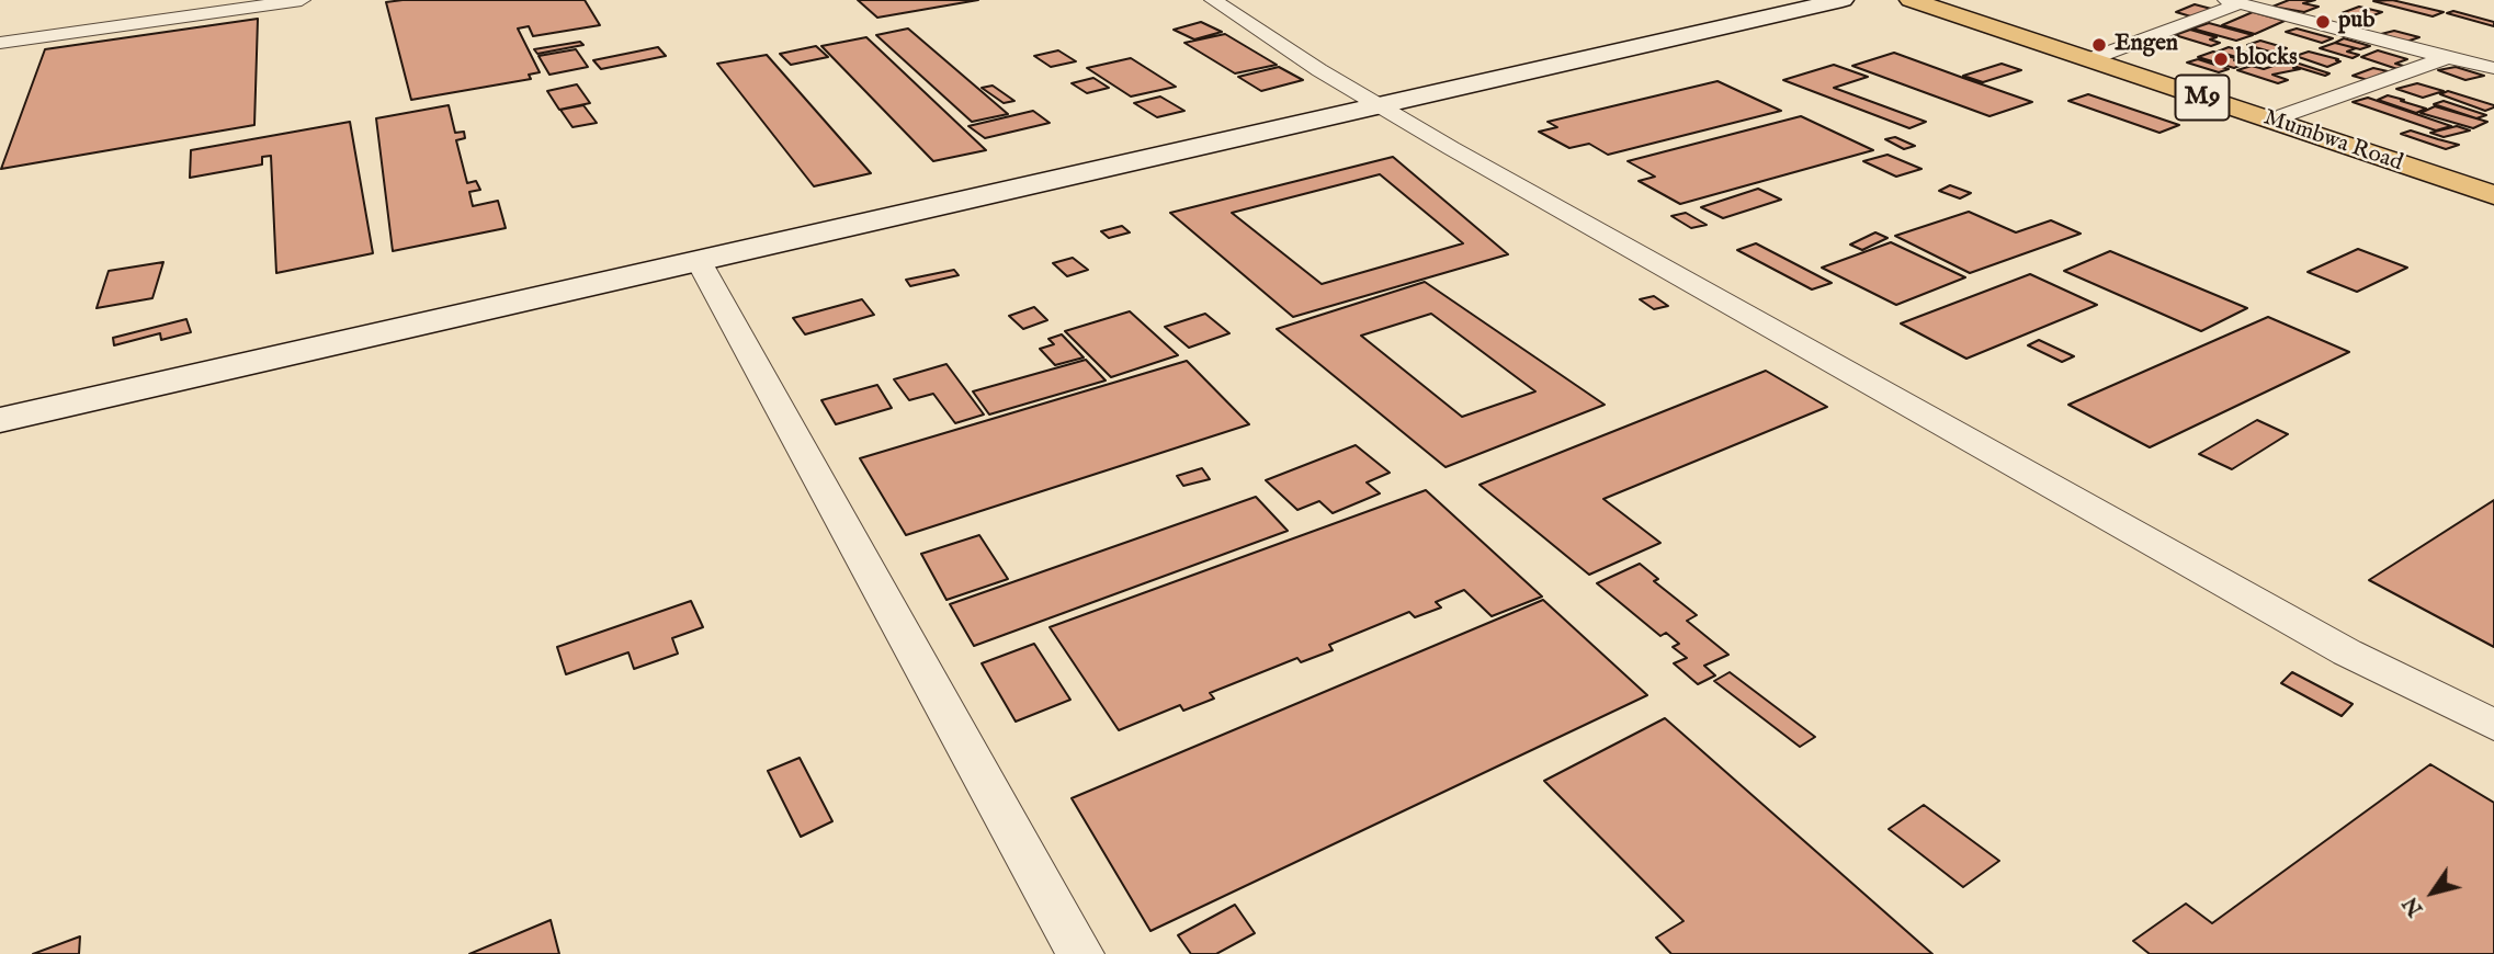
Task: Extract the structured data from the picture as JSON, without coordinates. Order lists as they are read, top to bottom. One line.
{"streets":{"main road":["M9","Mumbwa Road"]},"places":["pub","Engen","blocks"],"north":"bottom left"}
